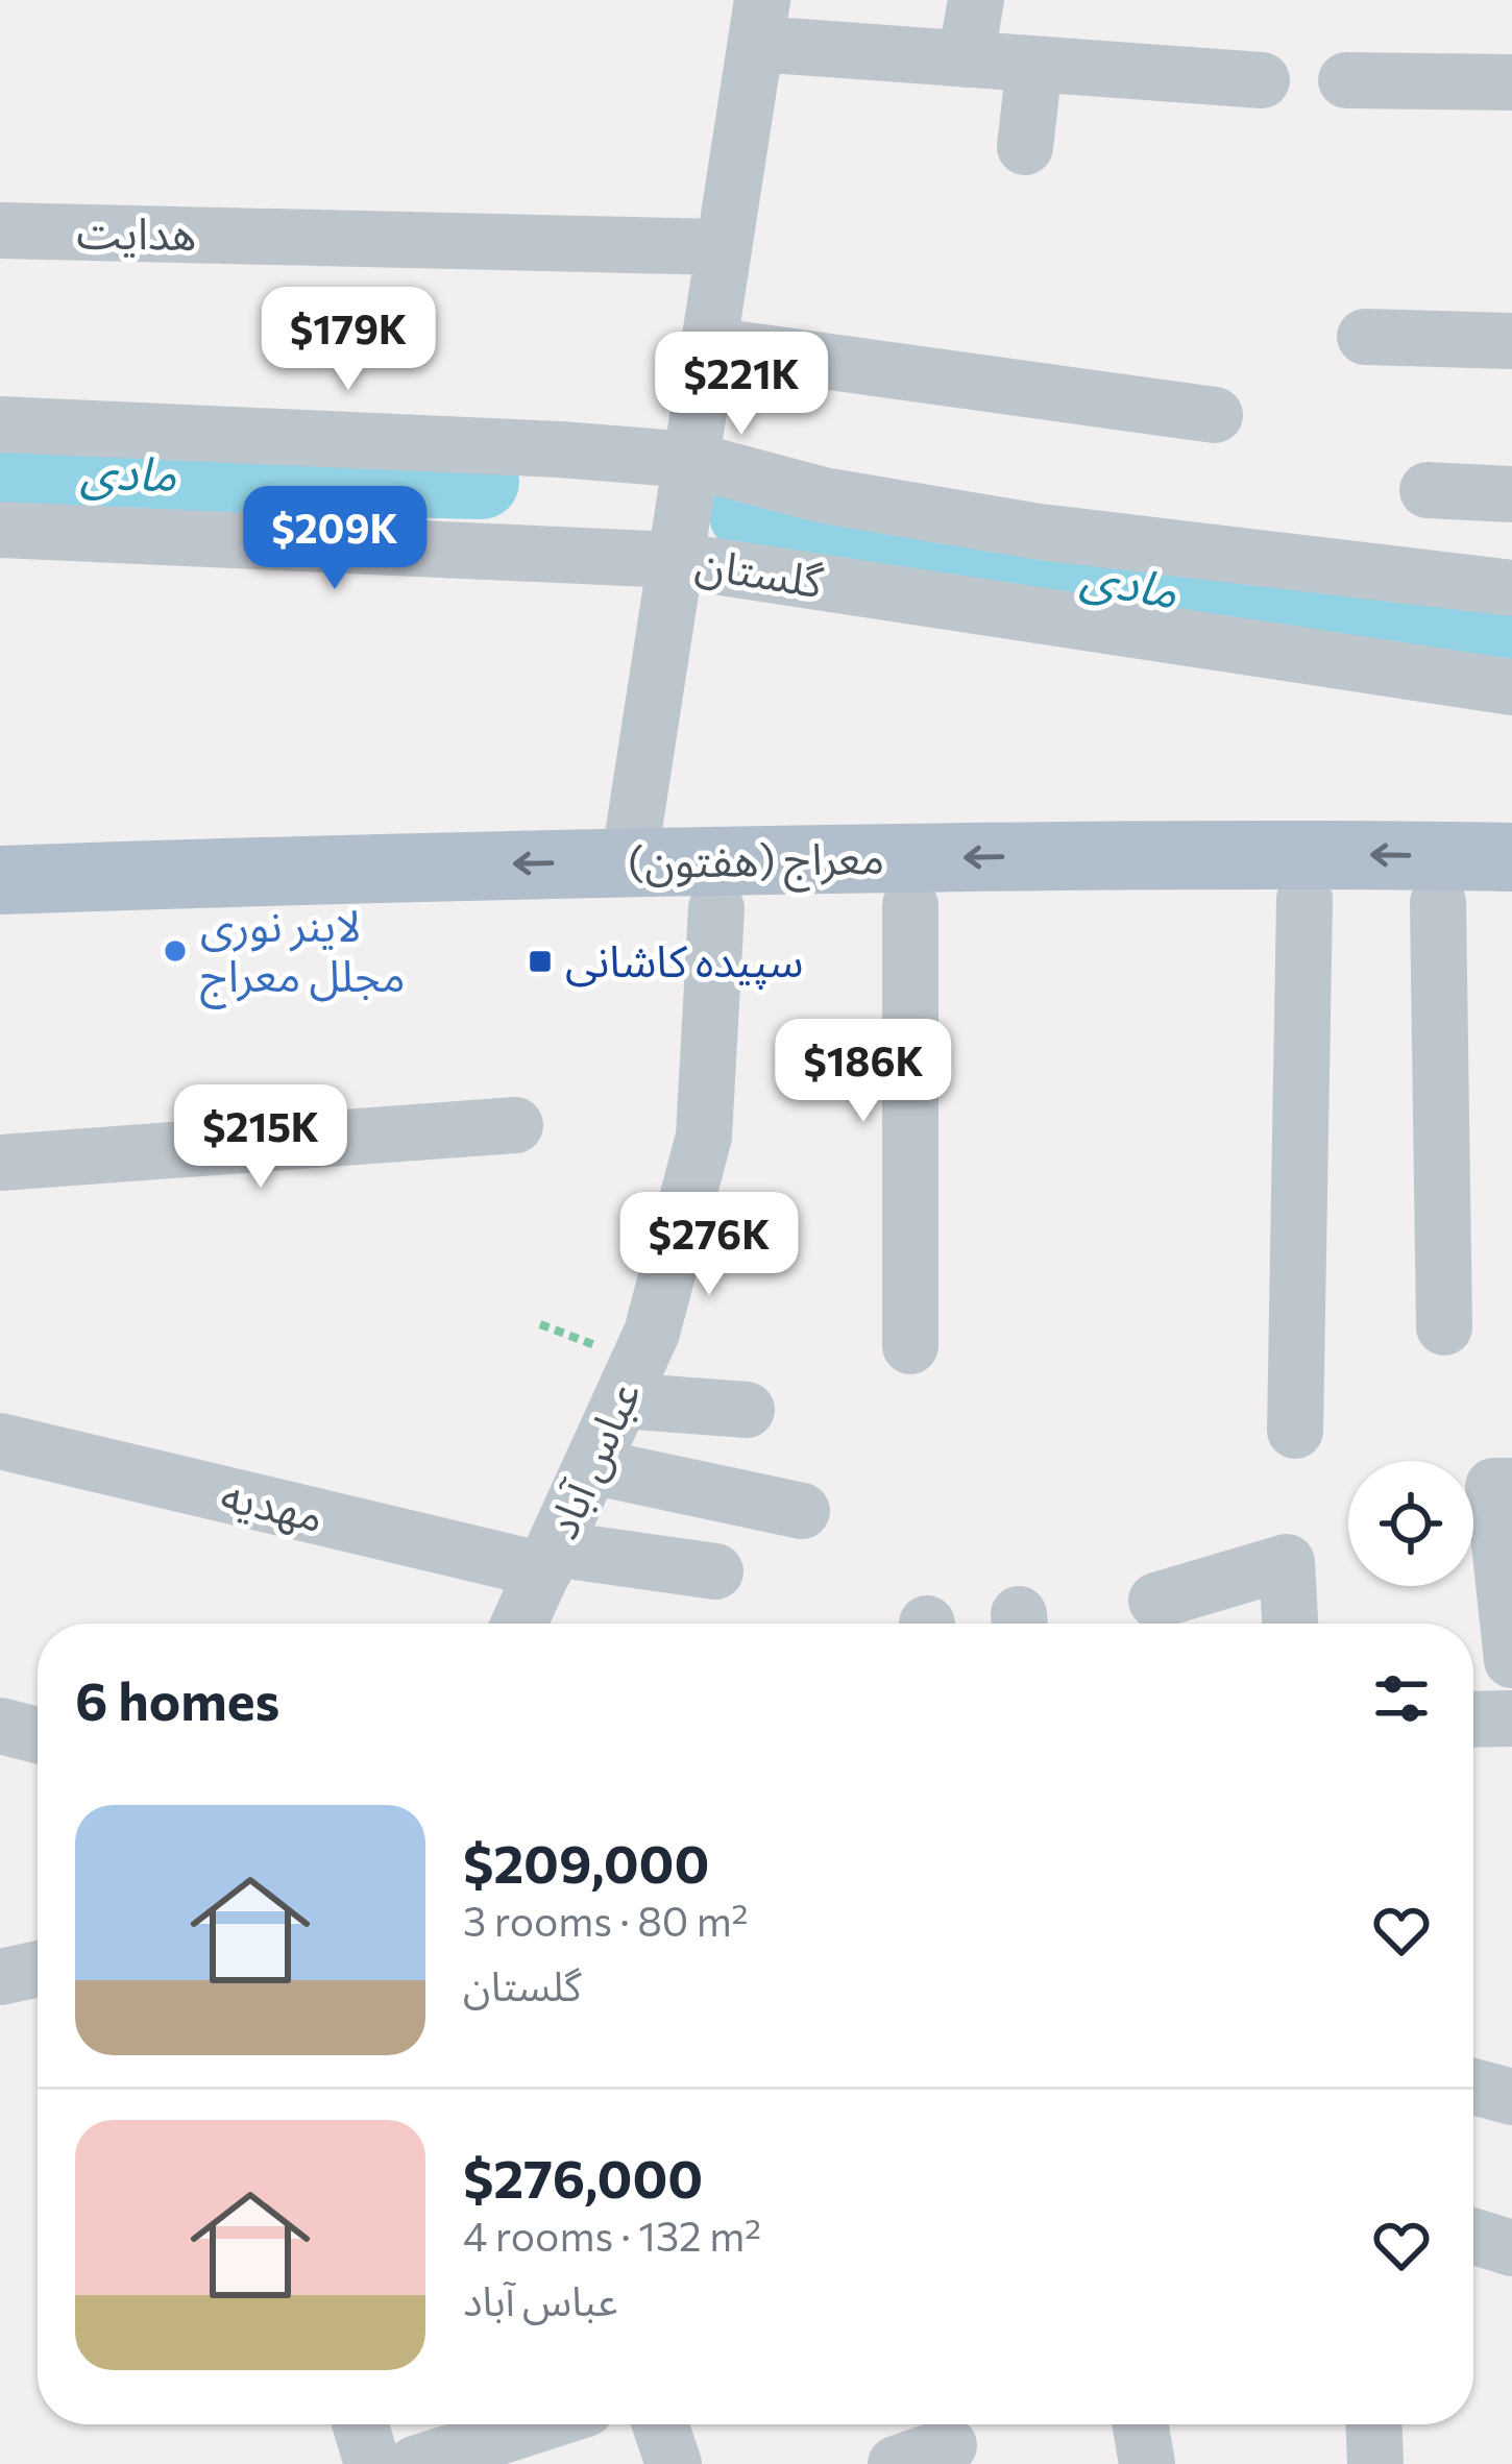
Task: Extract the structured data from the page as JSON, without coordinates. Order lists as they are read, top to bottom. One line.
{"streets":{"main road":["معراج (هفتون)"],"street":["هدایت","گلستان","عباس آباد","مهدیه"]},"crossings":[["معراج (هفتون)","عباس آباد"],["عباس آباد","مهدیه"]],"water":["مادی"],"places":{"other":["لاینر نوری مجلل معراج"],"transit":["سپیده کاشانی"]},"page":{"price":["$179K","$221K","$209K","$186K","$215K","$276K"],"heading":"6 homes","list":[{"name":"$209,000","note":"3 rooms · 80 m² · گلستان"},{"name":"$276,000","note":"4 rooms · 132 m² · عباس آباد"}]}}
